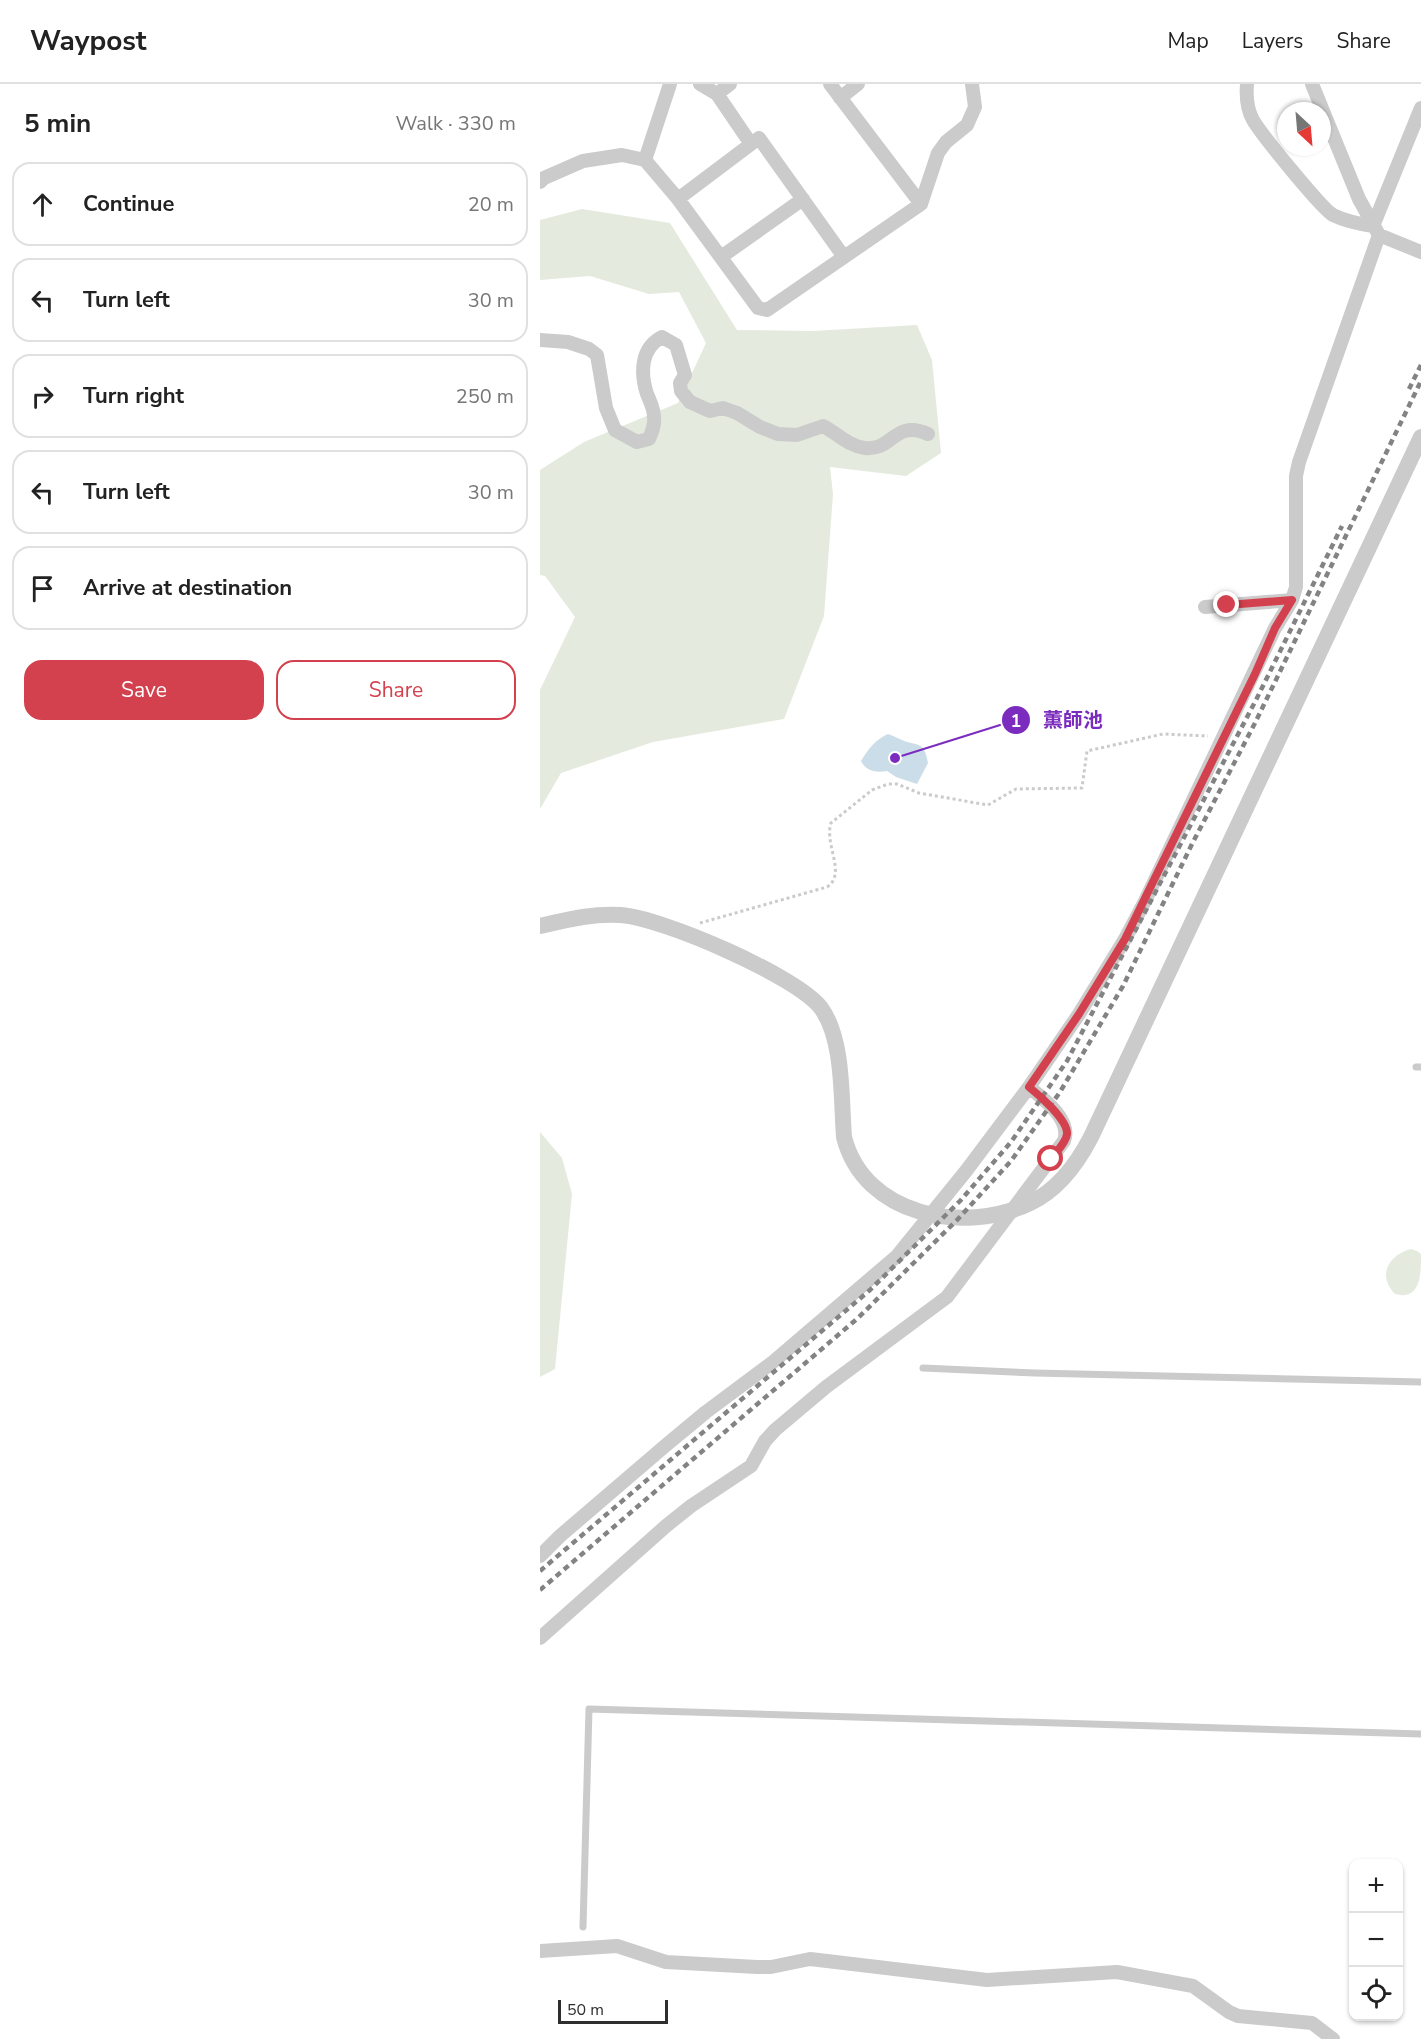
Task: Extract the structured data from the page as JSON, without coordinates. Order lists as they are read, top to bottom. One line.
{"places":["薫師池"],"scale_bar":"50 m","north":"bottom right","page":{"header":"Waypost","nav":["Map","Layers","Share"],"heading":["5 min","Walk · 330 m"],"list":[["Continue","20 m"],["Turn left","30 m"],["Turn right","250 m"],["Turn left","30 m"],"Arrive at destination"],"buttons":["Save","Share"],"map_buttons":["+","−"],"scale":"50 m"}}
